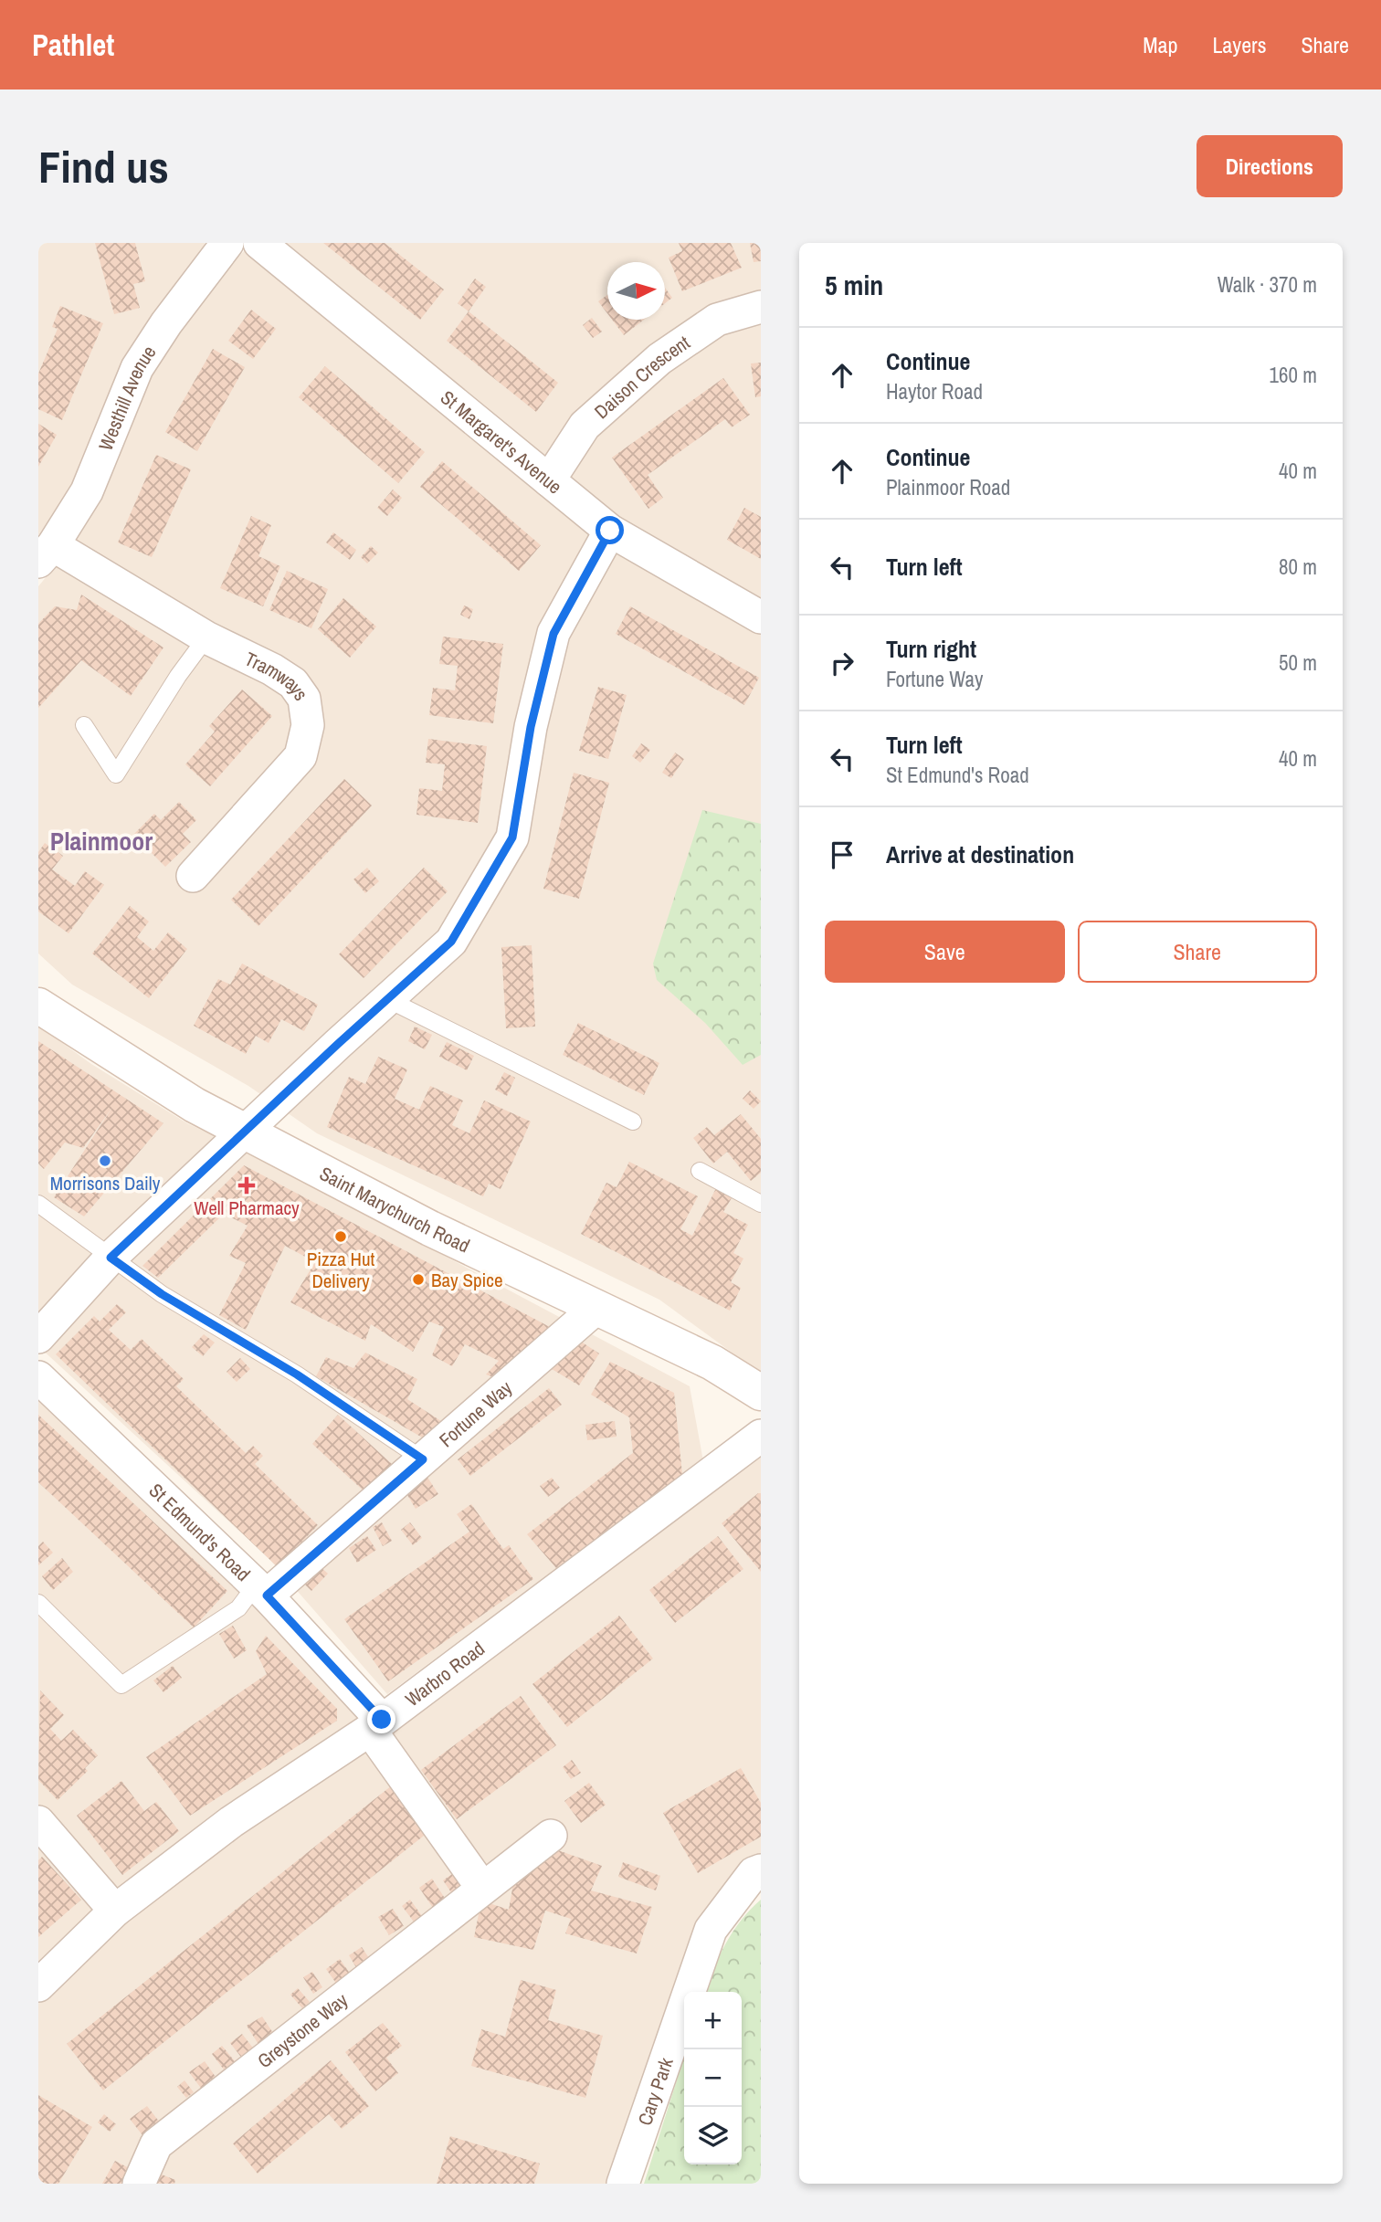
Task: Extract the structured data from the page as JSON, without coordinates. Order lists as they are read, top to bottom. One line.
{"streets":{"street":["Daison Crescent","Westhill Avenue","St Margaret's Avenue","Tramways","Saint Marychurch Road","Fortune Way","St Edmund's Road","Warbro Road","Greystone Way","Cary Park"]},"crossings":[["Daison Crescent","St Margaret's Avenue"],["Westhill Avenue","Tramways"],["Saint Marychurch Road","Fortune Way"],["Fortune Way","St Edmund's Road"],["St Edmund's Road","Warbro Road"]],"districts":["Plainmoor"],"places":{"other":["Morrisons Daily","Pizza Hut Delivery","Bay Spice"],"health":["Well Pharmacy"]},"north":"right","page":{"header":"Pathlet","nav":["Map","Layers","Share"],"buttons":["Directions",["Save","Share"]],"title":"Find us","heading":["5 min","Walk · 370 m"],"list":[["Continue","Haytor Road","160 m"],["Continue","Plainmoor Road","40 m"],["Turn left","80 m"],["Turn right","Fortune Way","50 m"],["Turn left","St Edmund's Road","40 m"],"Arrive at destination"],"map_buttons":["+","−"]}}
